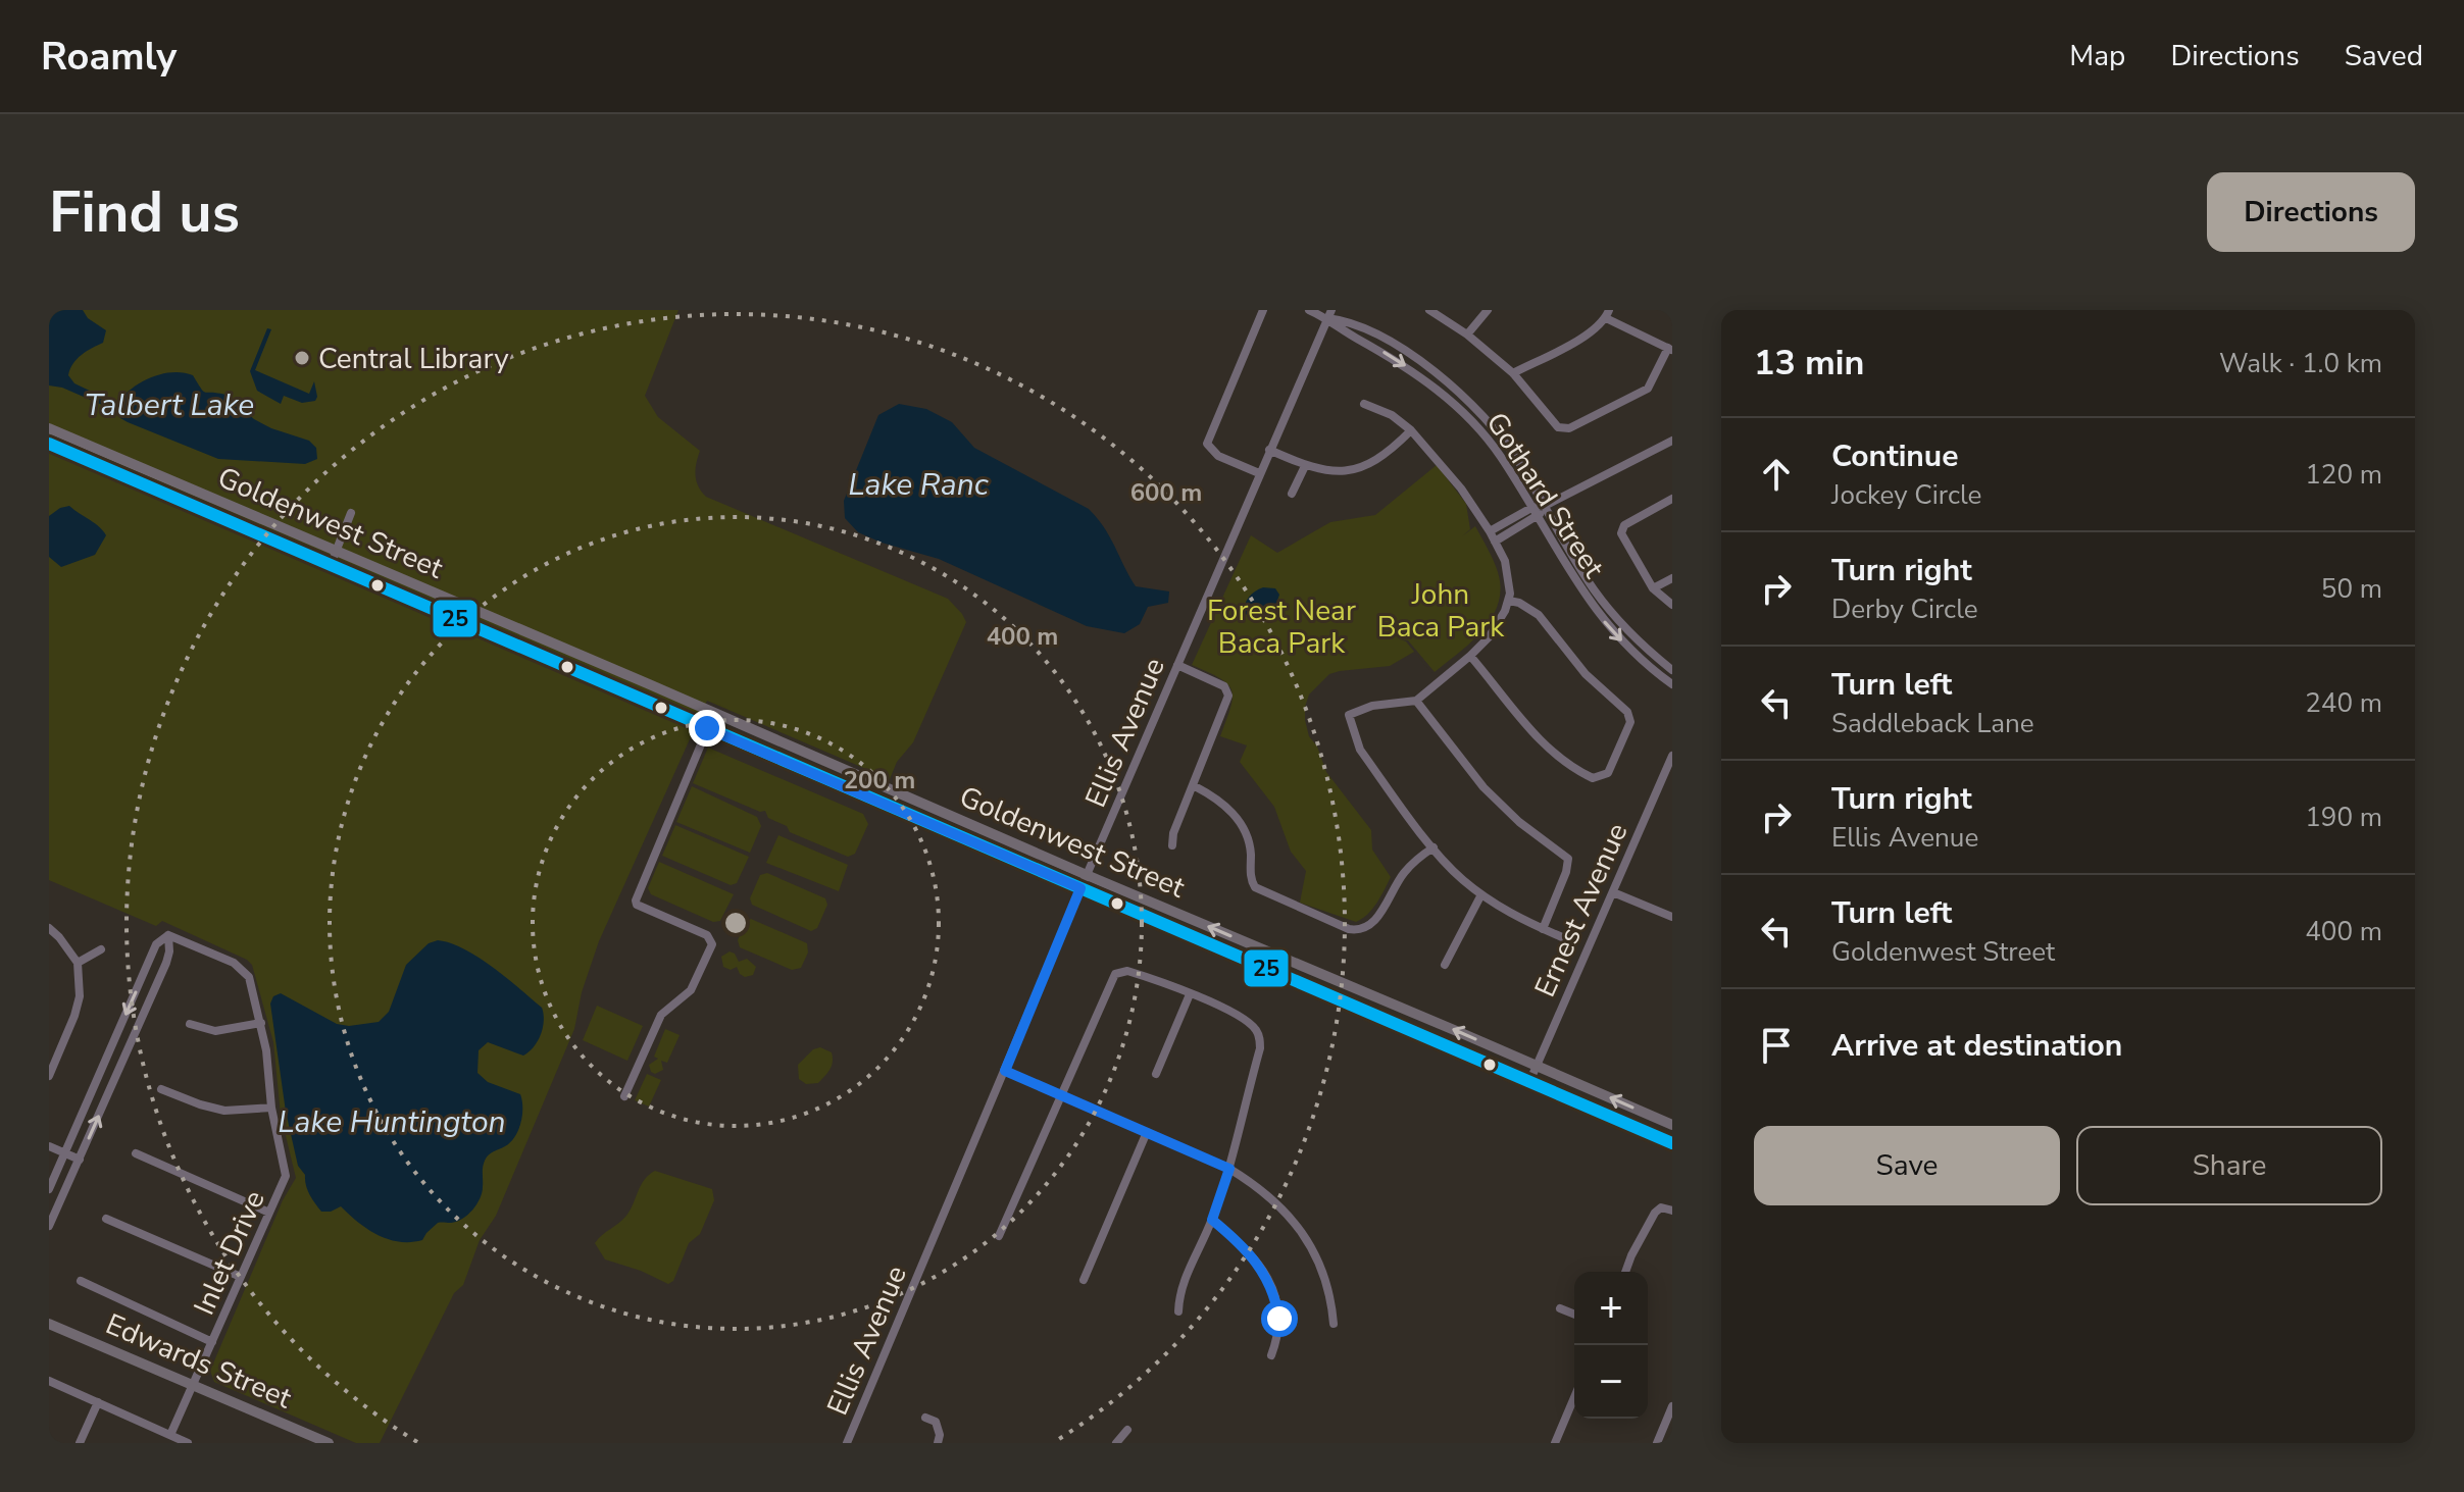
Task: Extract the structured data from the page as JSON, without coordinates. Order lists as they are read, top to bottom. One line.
{"streets":{"main road":["Goldenwest Street","Edwards Street"],"street":["Gothard Street","Ellis Avenue","Ernest Avenue","Inlet Drive"]},"crossings":[["Gothard Street","Ellis Avenue"],["Goldenwest Street","Ellis Avenue"],["Goldenwest Street","Ernest Avenue"],["Inlet Drive","Edwards Street"]],"water":["Talbert Lake","Lake Ranc","Lake Huntington"],"parks":["John Baca Park","Forest Near Baca Park"],"places":["Central Library"],"lines":["transit line 25"],"page":{"header":"Roamly","nav":["Map","Directions","Saved"],"buttons":["Directions",["Save","Share"]],"title":"Find us","heading":["13 min","Walk · 1.0 km"],"list":[["Continue","Jockey Circle","120 m"],["Turn right","Derby Circle","50 m"],["Turn left","Saddleback Lane","240 m"],["Turn right","Ellis Avenue","190 m"],["Turn left","Goldenwest Street","400 m"],"Arrive at destination"],"map_buttons":["+","−"]},"rings":["600 m","400 m","200 m"]}
